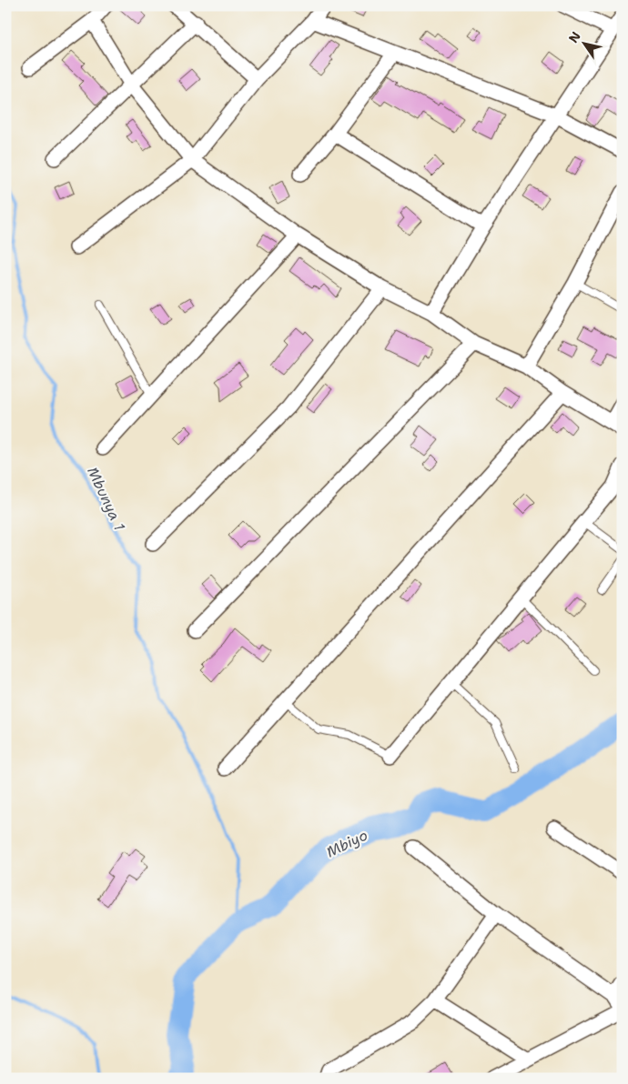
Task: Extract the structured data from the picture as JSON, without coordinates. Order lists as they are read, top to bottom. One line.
{"water":["Mbunya 1","Mbiyo"],"north":"top left"}
